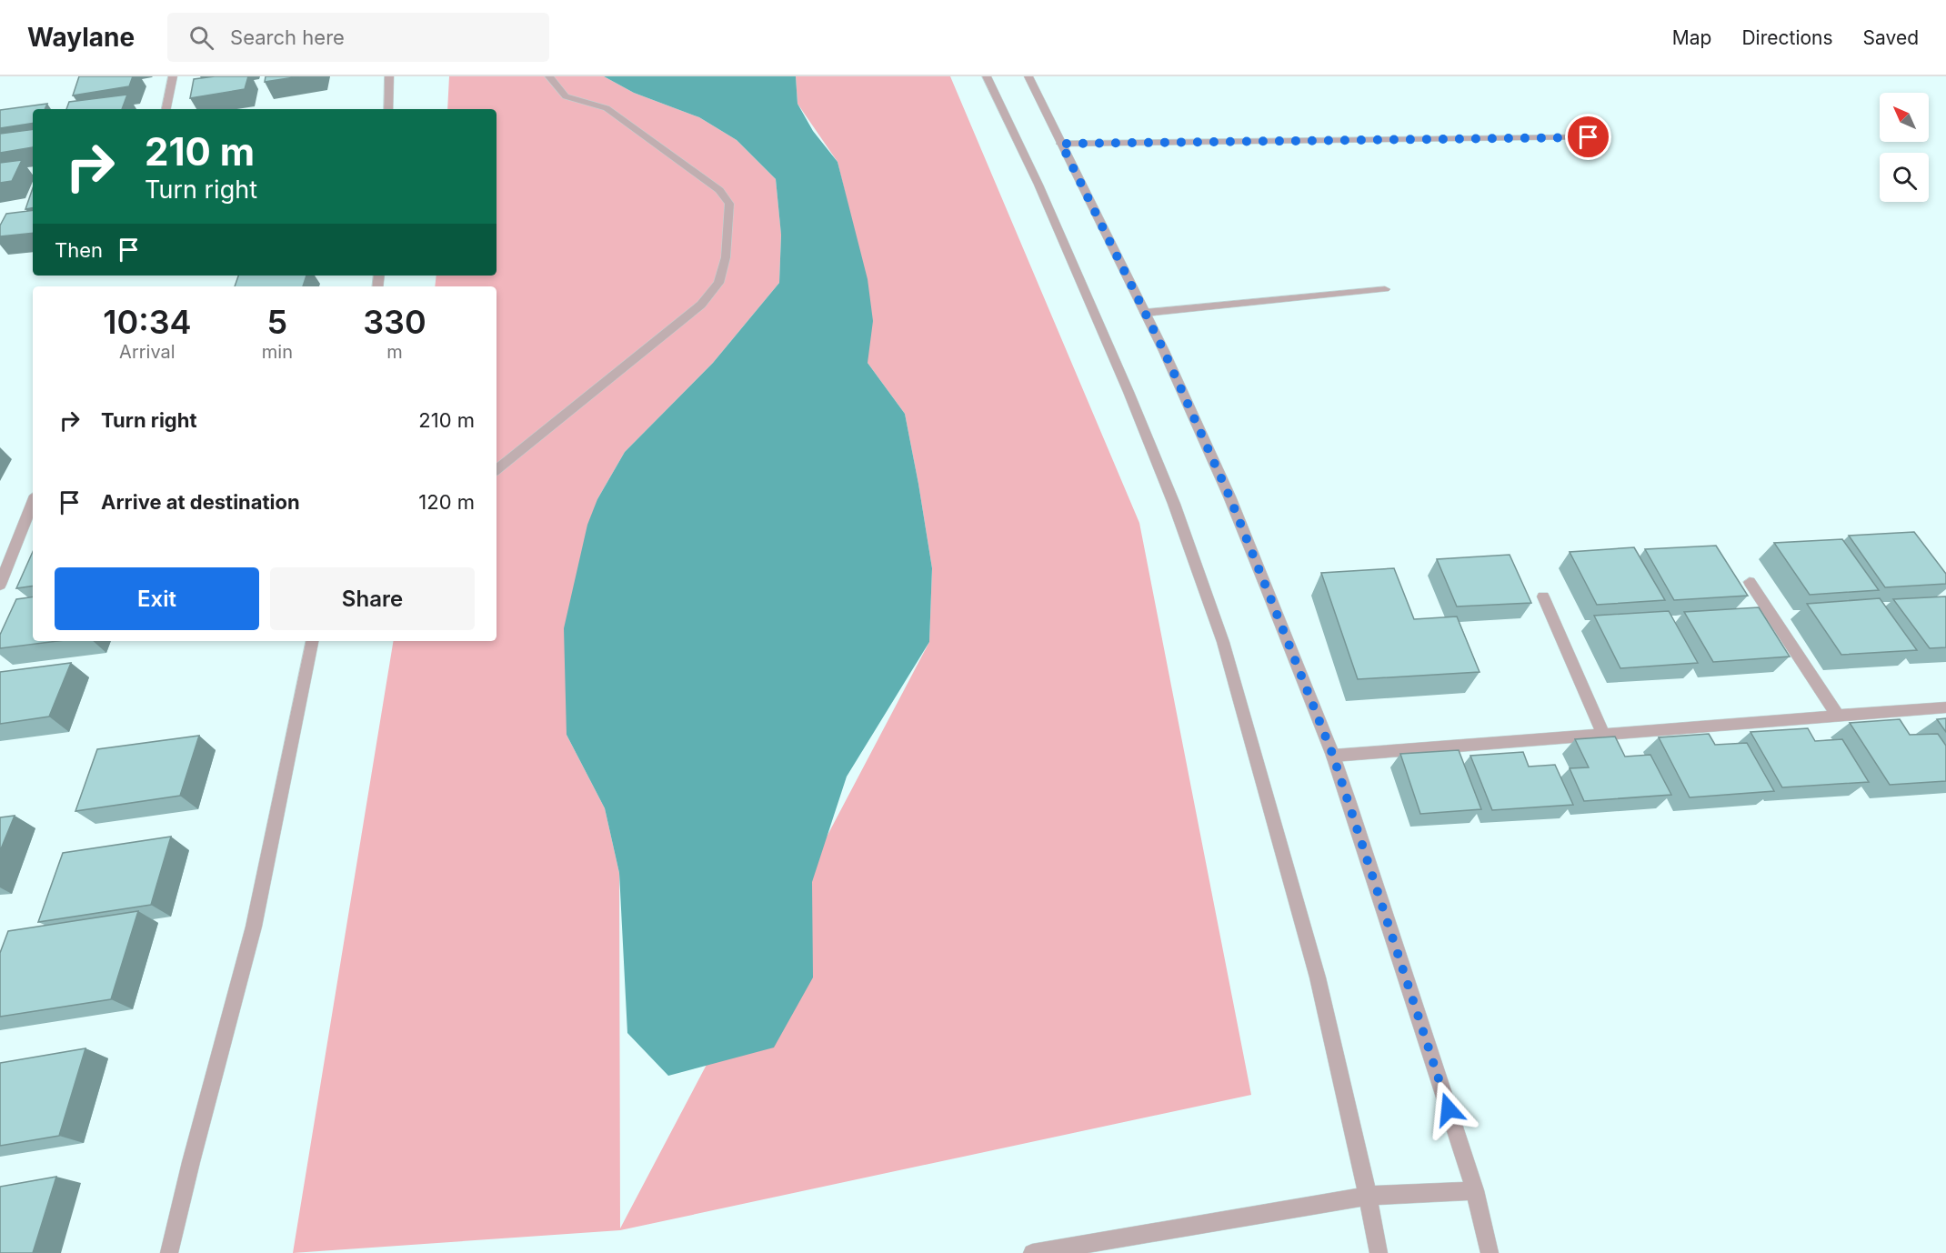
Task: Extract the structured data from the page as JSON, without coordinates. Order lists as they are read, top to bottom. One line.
{"north":"top left","page":{"header":"Waylane","search":"Search here","nav":["Map","Directions","Saved"],"turn":["210 m","Turn right"],"then":"Then","eta":["10:34","Arrival","5","min","330","m"],"list":[{"name":"Turn right","value":"210 m"},{"name":"Arrive at destination","value":"120 m"}],"buttons":["Exit","Share"]}}
